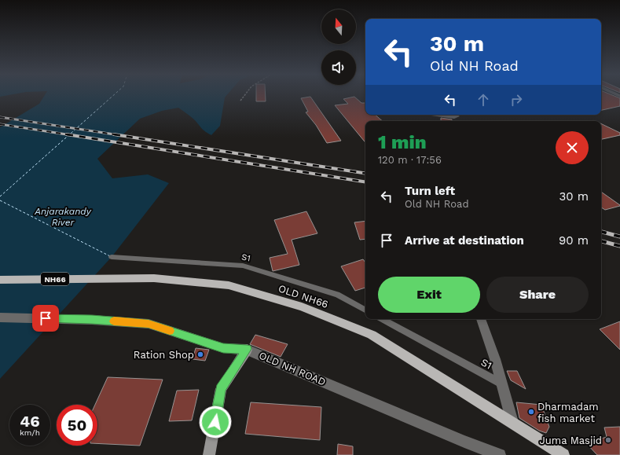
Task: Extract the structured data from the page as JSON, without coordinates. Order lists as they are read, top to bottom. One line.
{"streets":{"main road":["NH66","OLD NH66"],"street":["OLD NH ROAD"],"lane":["S1"]},"water":["Anjarakandy River"],"places":["Ration Shop","Dharmadam fish market","Juma Masjid"],"north":"top","page":{"turn":["30 m","Old NH Road"],"heading":["1 min","120 m · 17:56"],"list":[{"name":"Turn left","note":"Old NH Road","value":"30 m"},{"name":"Arrive at destination","value":"90 m"}],"buttons":["Exit","Share"],"speed":"46 km/h","limit":"50"}}
